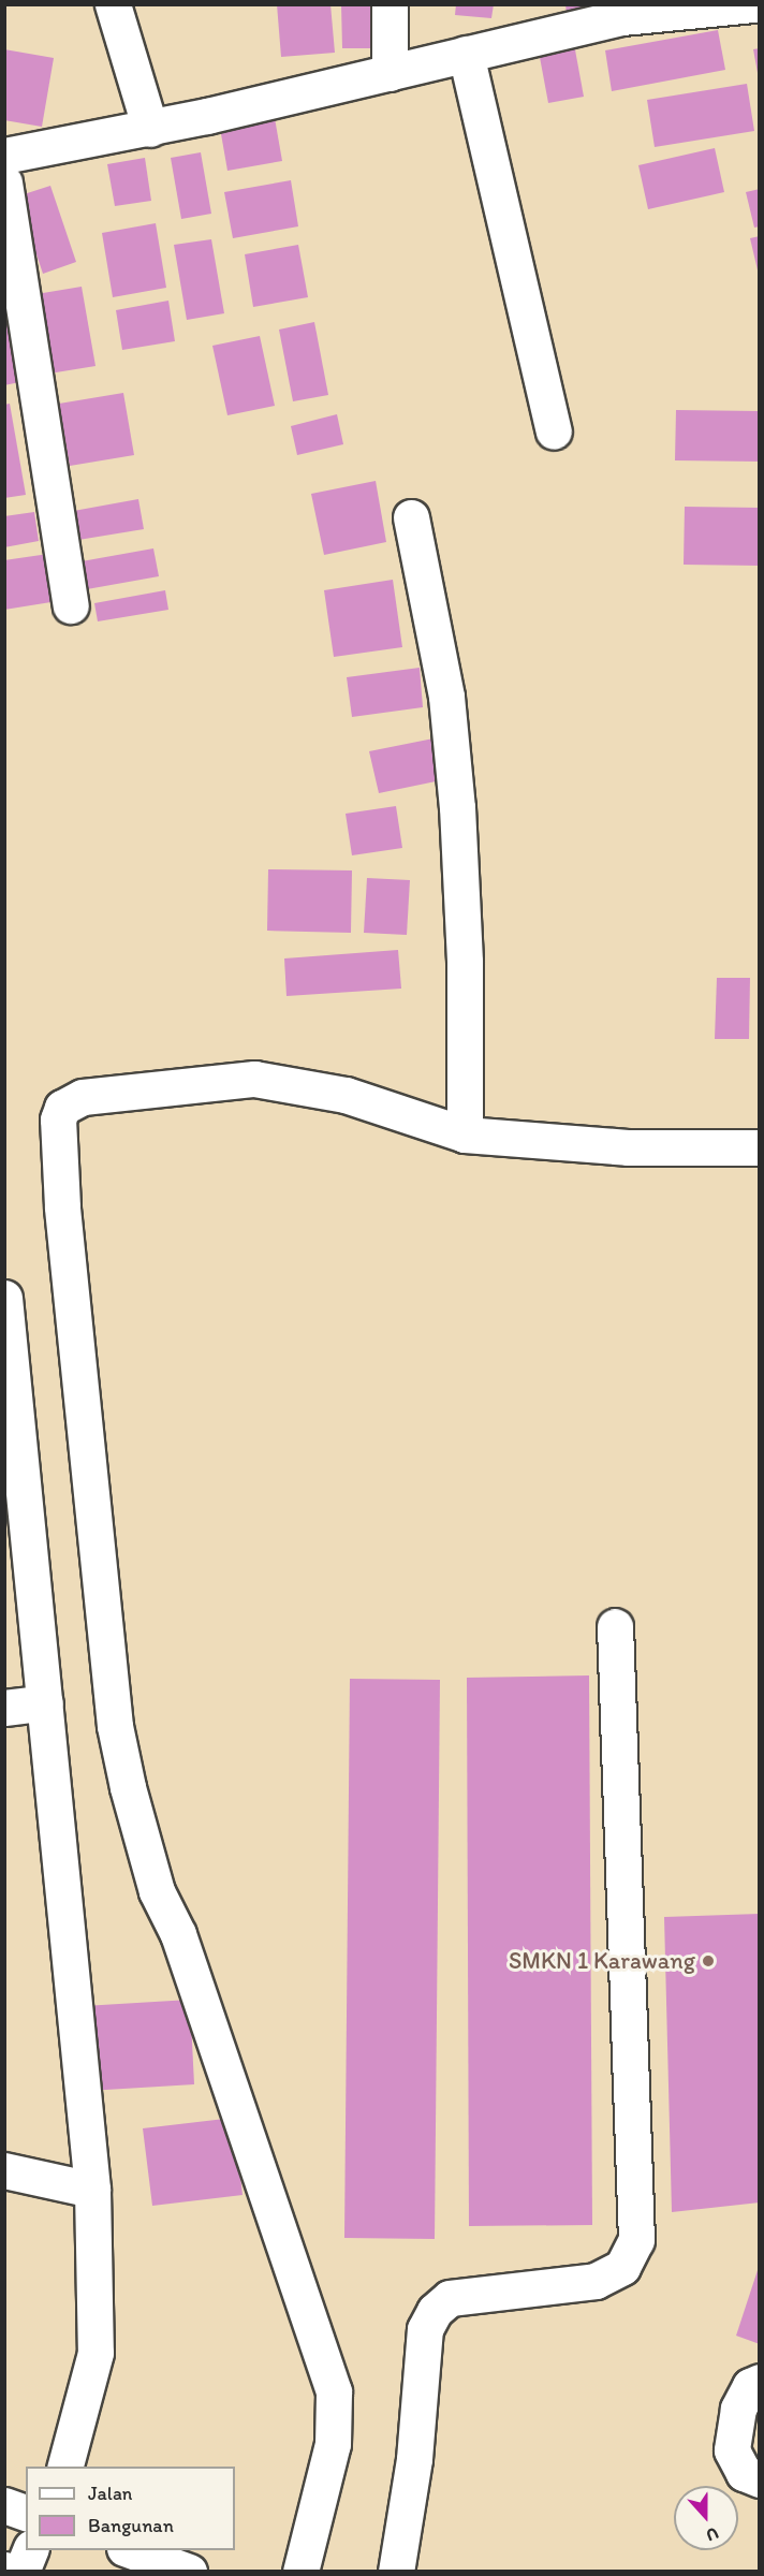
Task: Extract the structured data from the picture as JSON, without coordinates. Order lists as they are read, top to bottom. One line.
{"places":["SMKN 1 Karawang"],"legend":["Jalan","Bangunan"],"north":"bottom"}
